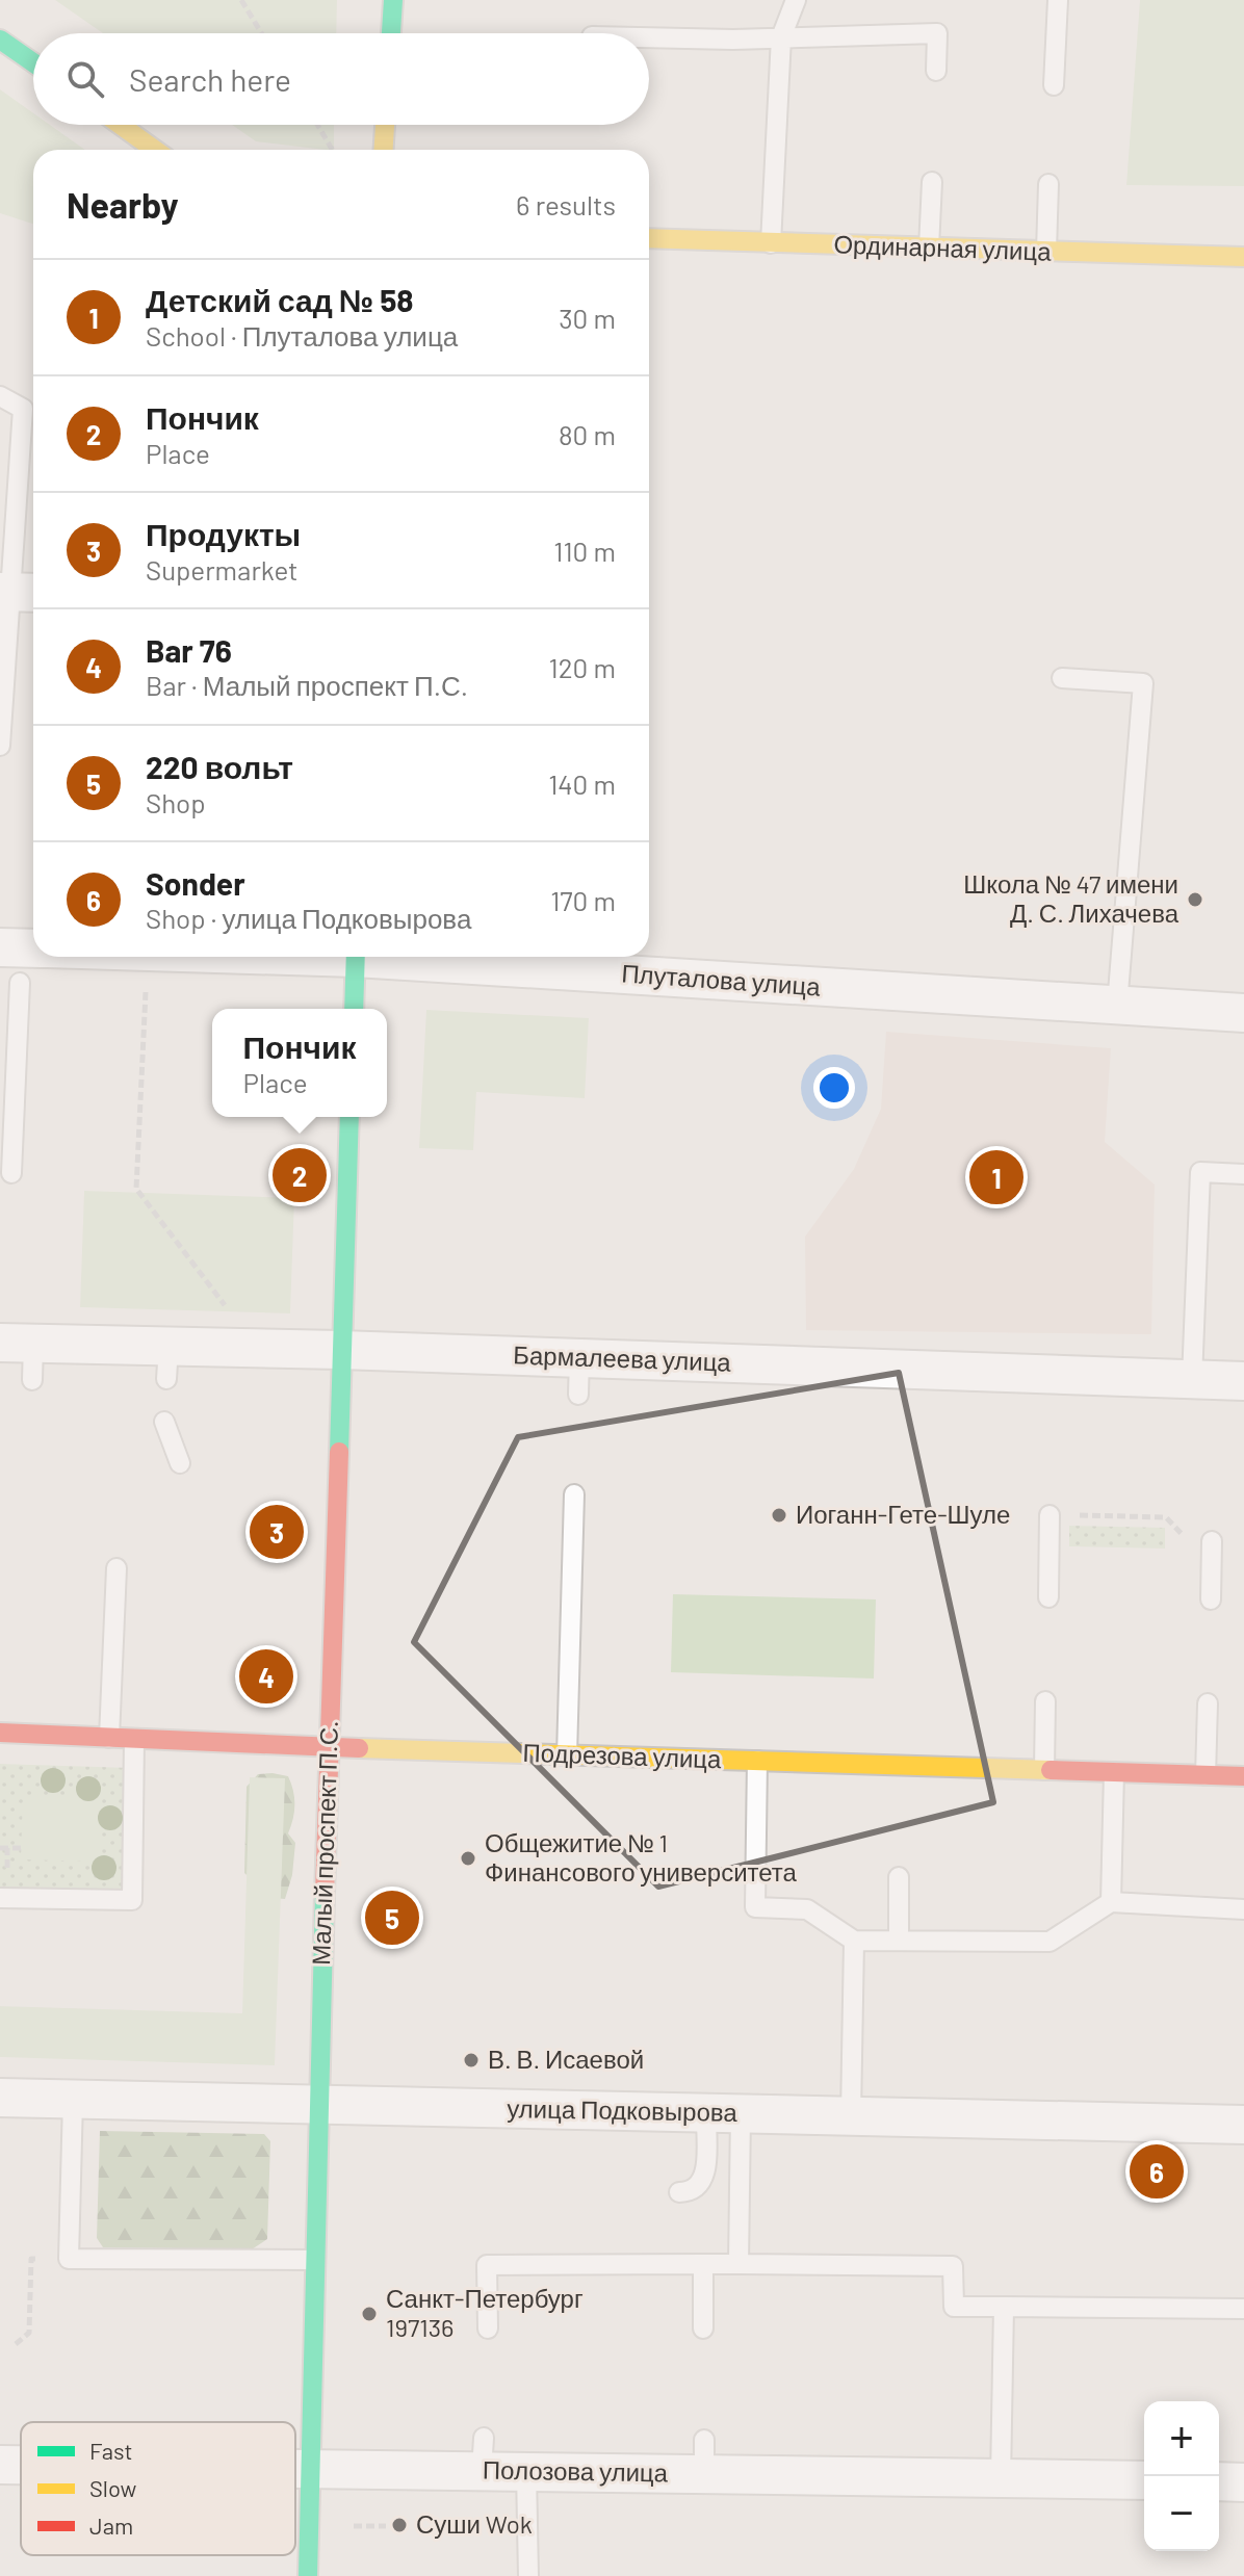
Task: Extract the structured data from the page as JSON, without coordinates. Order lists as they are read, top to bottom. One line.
{"streets":{"street":["Ординарная улица","Плуталова улица","Бармалеева улица","Подрезова улица","Малый проспект П.С.","улица Подковырова","Полозова улица"]},"crossings":[["Бармалеева улица","Малый проспект П.С."],["Подрезова улица","Малый проспект П.С."],["Малый проспект П.С.","улица Подковырова"],["Малый проспект П.С.","Полозова улица"]],"places":["Школа № 47 имени Д. С. Лихачева","Иоганн-Гете-Шуле","Общежитие № 1 Финансового университета","В. В. Исаевой","Санкт-Петербург 197136","Суши Wok"],"legend":["Fast","Slow","Jam"],"page":{"search":"Search here","heading":["Nearby","6 results"],"list":[{"mark":"1","name":"Детский сад № 58","note":"School · Плуталова улица","value":"30 m"},{"mark":"2","name":"Пончик","note":"Place","value":"80 m"},{"mark":"3","name":"Продукты","note":"Supermarket","value":"110 m"},{"mark":"4","name":"Bar 76","note":"Bar · Малый проспект П.С.","value":"120 m"},{"mark":"5","name":"220 вольт","note":"Shop","value":"140 m"},{"mark":"6","name":"Sonder","note":"Shop · улица Подковырова","value":"170 m"}],"popup":["Пончик","Place"],"pins":["2","1","3","4","5","6"],"map_buttons":["+","−"]}}
